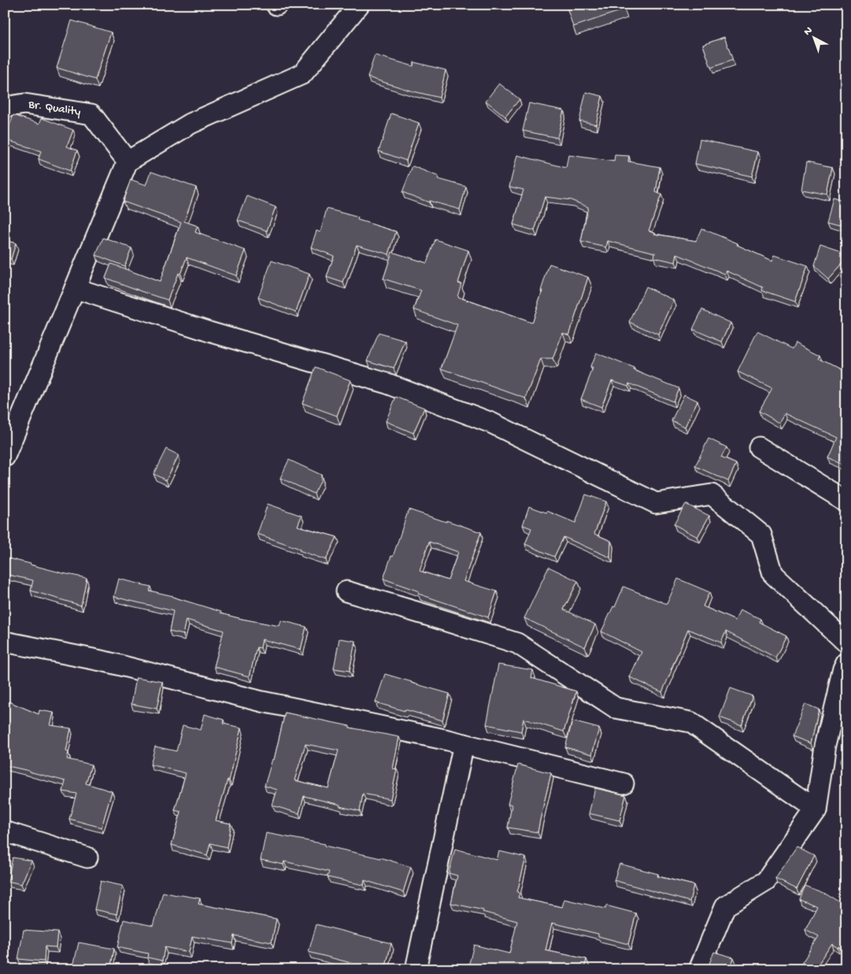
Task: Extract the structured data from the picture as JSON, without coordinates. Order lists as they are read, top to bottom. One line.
{"streets":{"street":["Br. Quality"]},"north":"top left"}
